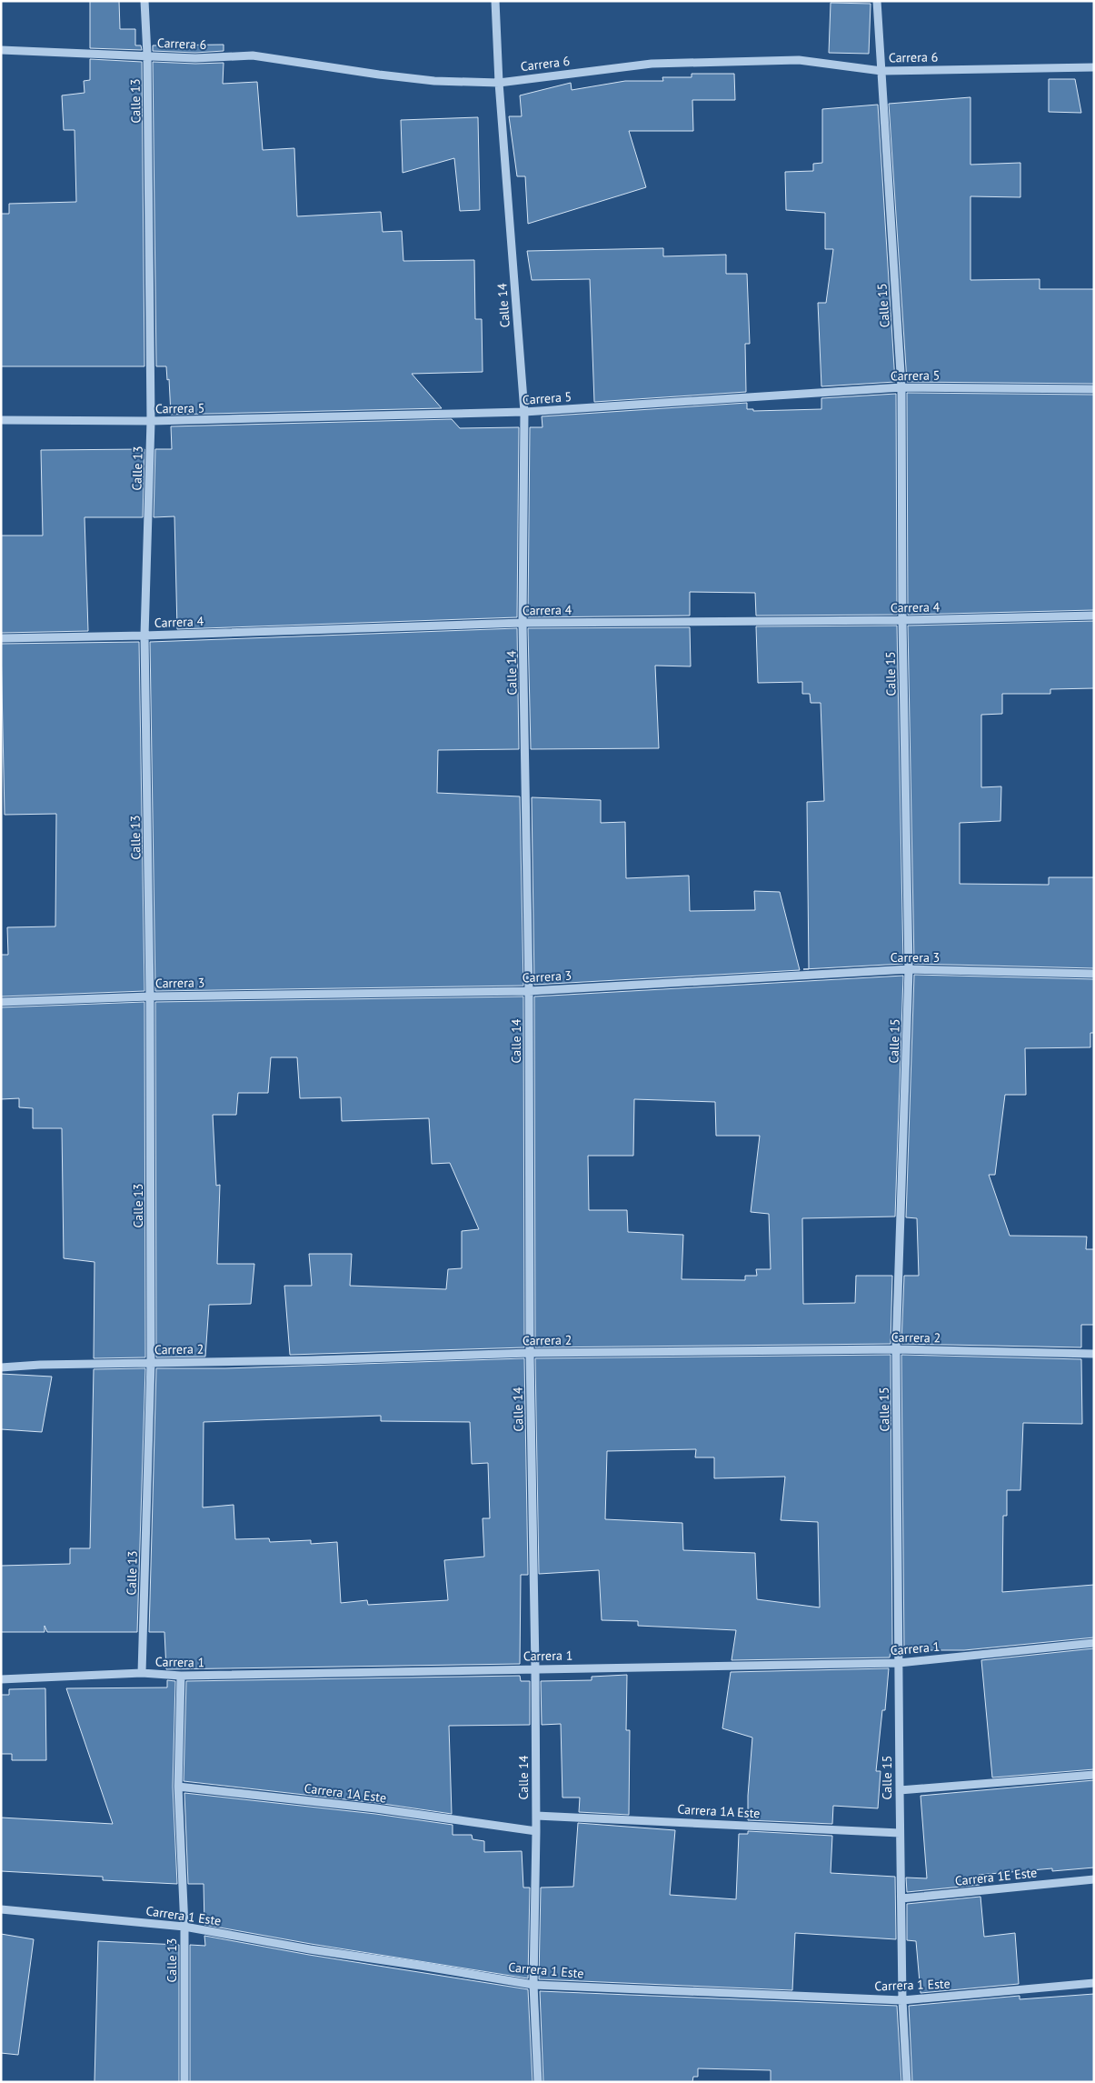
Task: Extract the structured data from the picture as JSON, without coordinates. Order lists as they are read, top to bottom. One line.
{"streets":{"street":["Carrera 6","Calle 13","Calle 14","Calle 15","Carrera 5","Carrera 4","Carrera 3","Carrera 2","Carrera 1","Carrera 1A Este","Carrera 1E Este","Carrera 1 Este"]},"crossings":[["Carrera 6","Calle 13"],["Carrera 6","Calle 14"],["Carrera 6","Calle 15"],["Calle 13","Carrera 5"],["Calle 13","Carrera 4"],["Calle 13","Carrera 3"],["Calle 13","Carrera 2"],["Calle 13","Carrera 1"],["Calle 13","Carrera 1A Este"],["Calle 13","Carrera 1 Este"],["Calle 14","Carrera 5"],["Calle 14","Carrera 4"],["Calle 14","Carrera 3"],["Calle 14","Carrera 2"],["Calle 14","Carrera 1"],["Calle 14","Carrera 1A Este"],["Calle 14","Carrera 1 Este"],["Calle 15","Carrera 5"],["Calle 15","Carrera 4"],["Calle 15","Carrera 3"],["Calle 15","Carrera 2"],["Calle 15","Carrera 1"],["Calle 15","Carrera 1A Este"],["Calle 15","Carrera 1E Este"],["Calle 15","Carrera 1 Este"]]}
